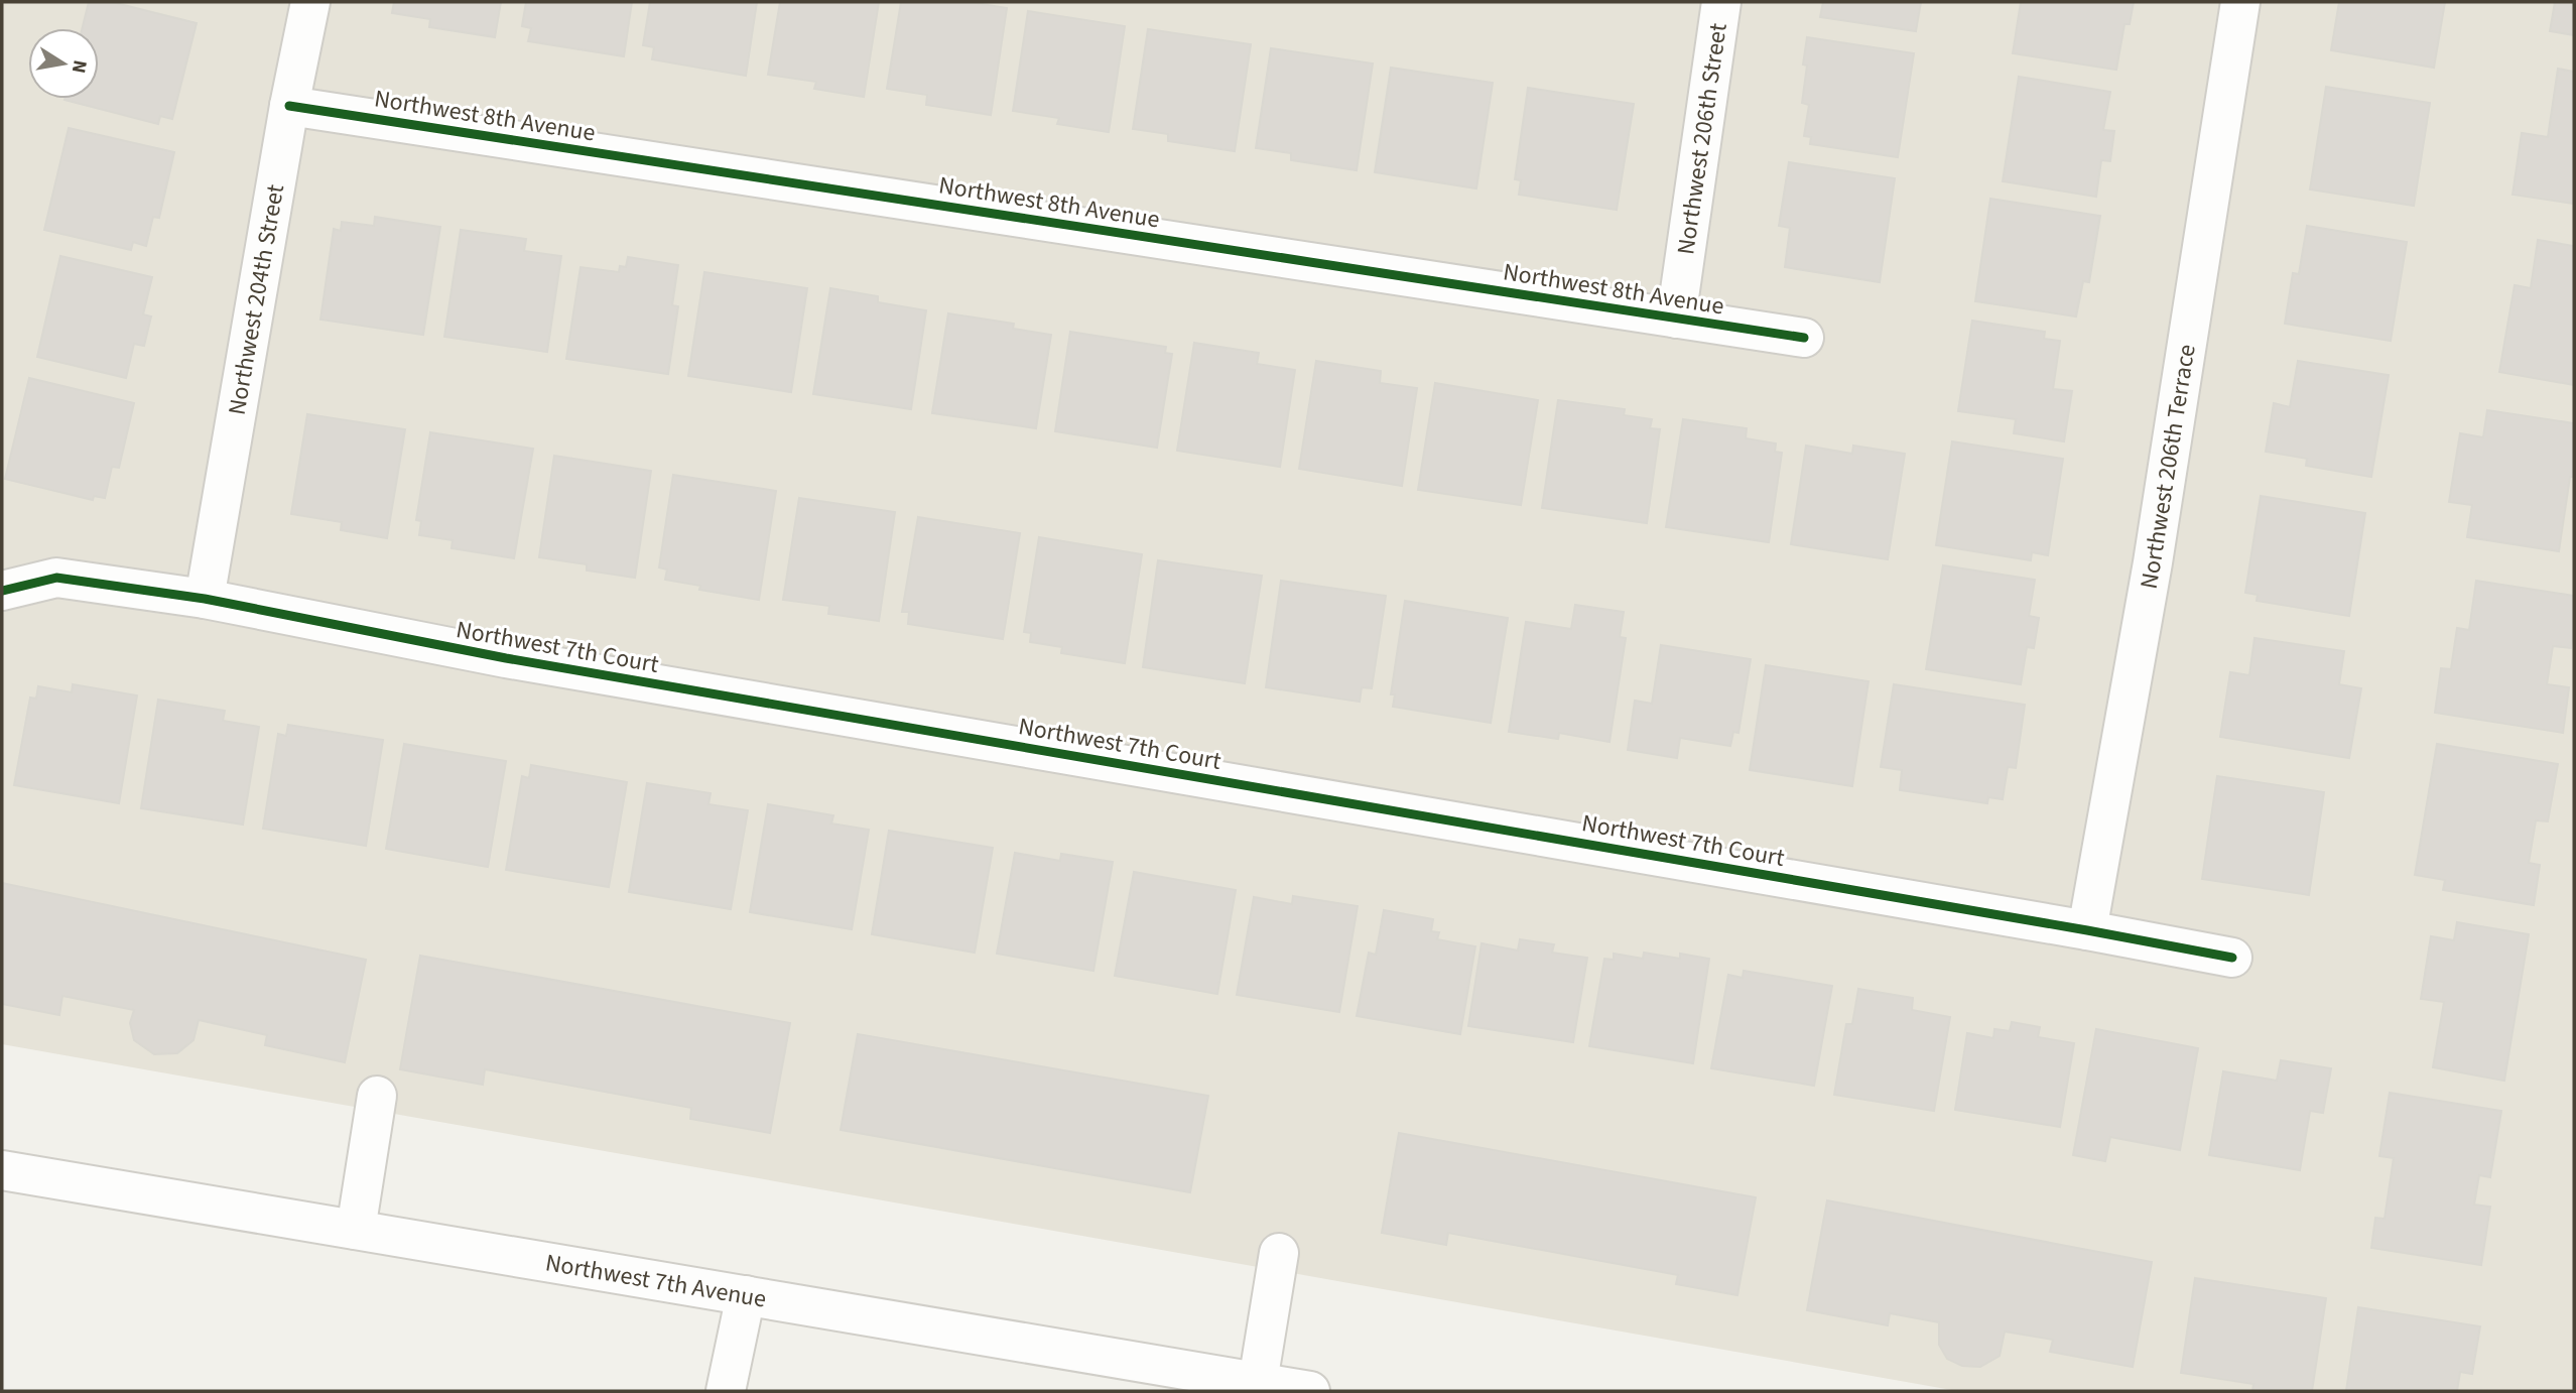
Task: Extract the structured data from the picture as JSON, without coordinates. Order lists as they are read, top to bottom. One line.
{"streets":{"street":["Northwest 8th Avenue","Northwest 206th Street","Northwest 204th Street","Northwest 206th Terrace","Northwest 7th Court","Northwest 7th Avenue"]},"crossings":[["Northwest 8th Avenue","Northwest 206th Street"],["Northwest 8th Avenue","Northwest 204th Street"],["Northwest 204th Street","Northwest 7th Court"],["Northwest 206th Terrace","Northwest 7th Court"]],"north":"right"}
